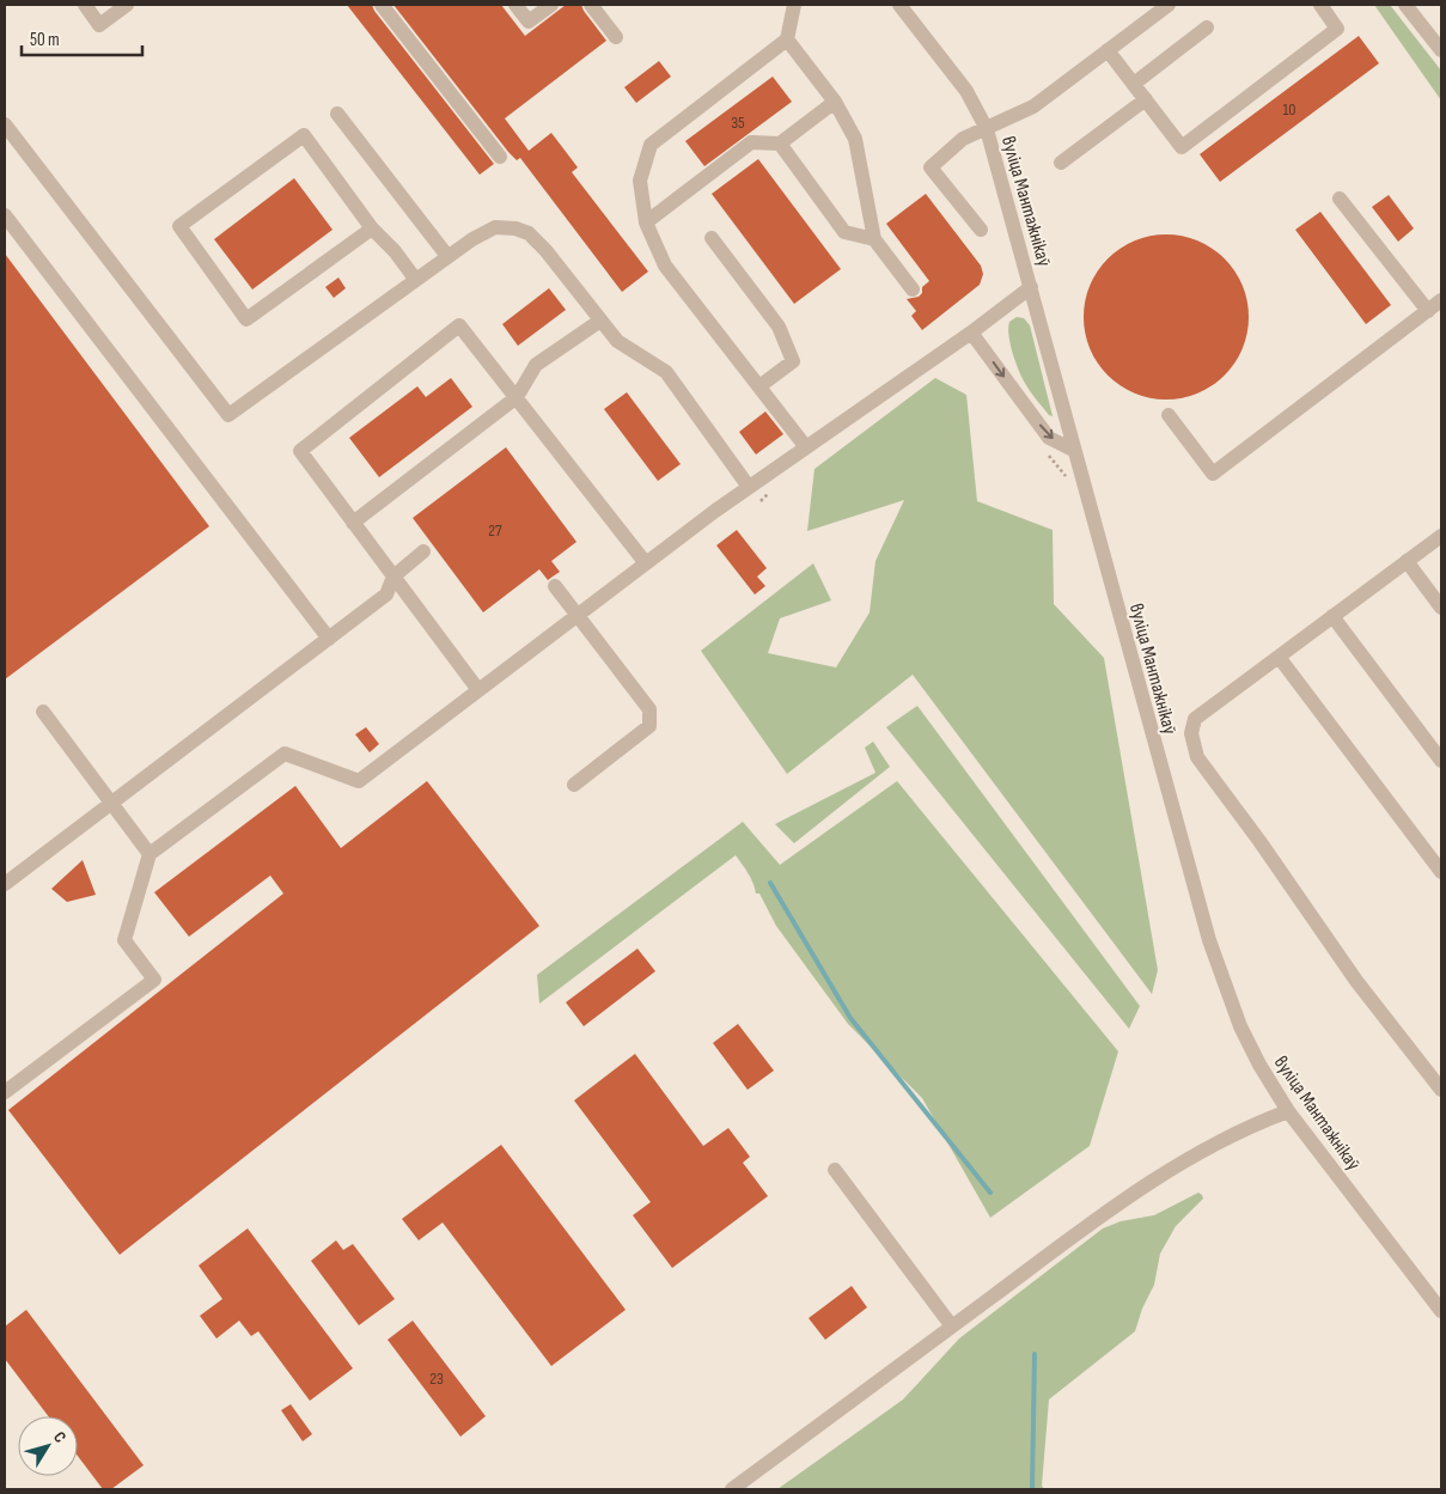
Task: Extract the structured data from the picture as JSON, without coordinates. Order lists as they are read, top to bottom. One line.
{"streets":{"street":["вуліца Мантажнікаў"]},"house_numbers":["10","35","27","23"],"scale_bar":"50 m","north":"top right"}
